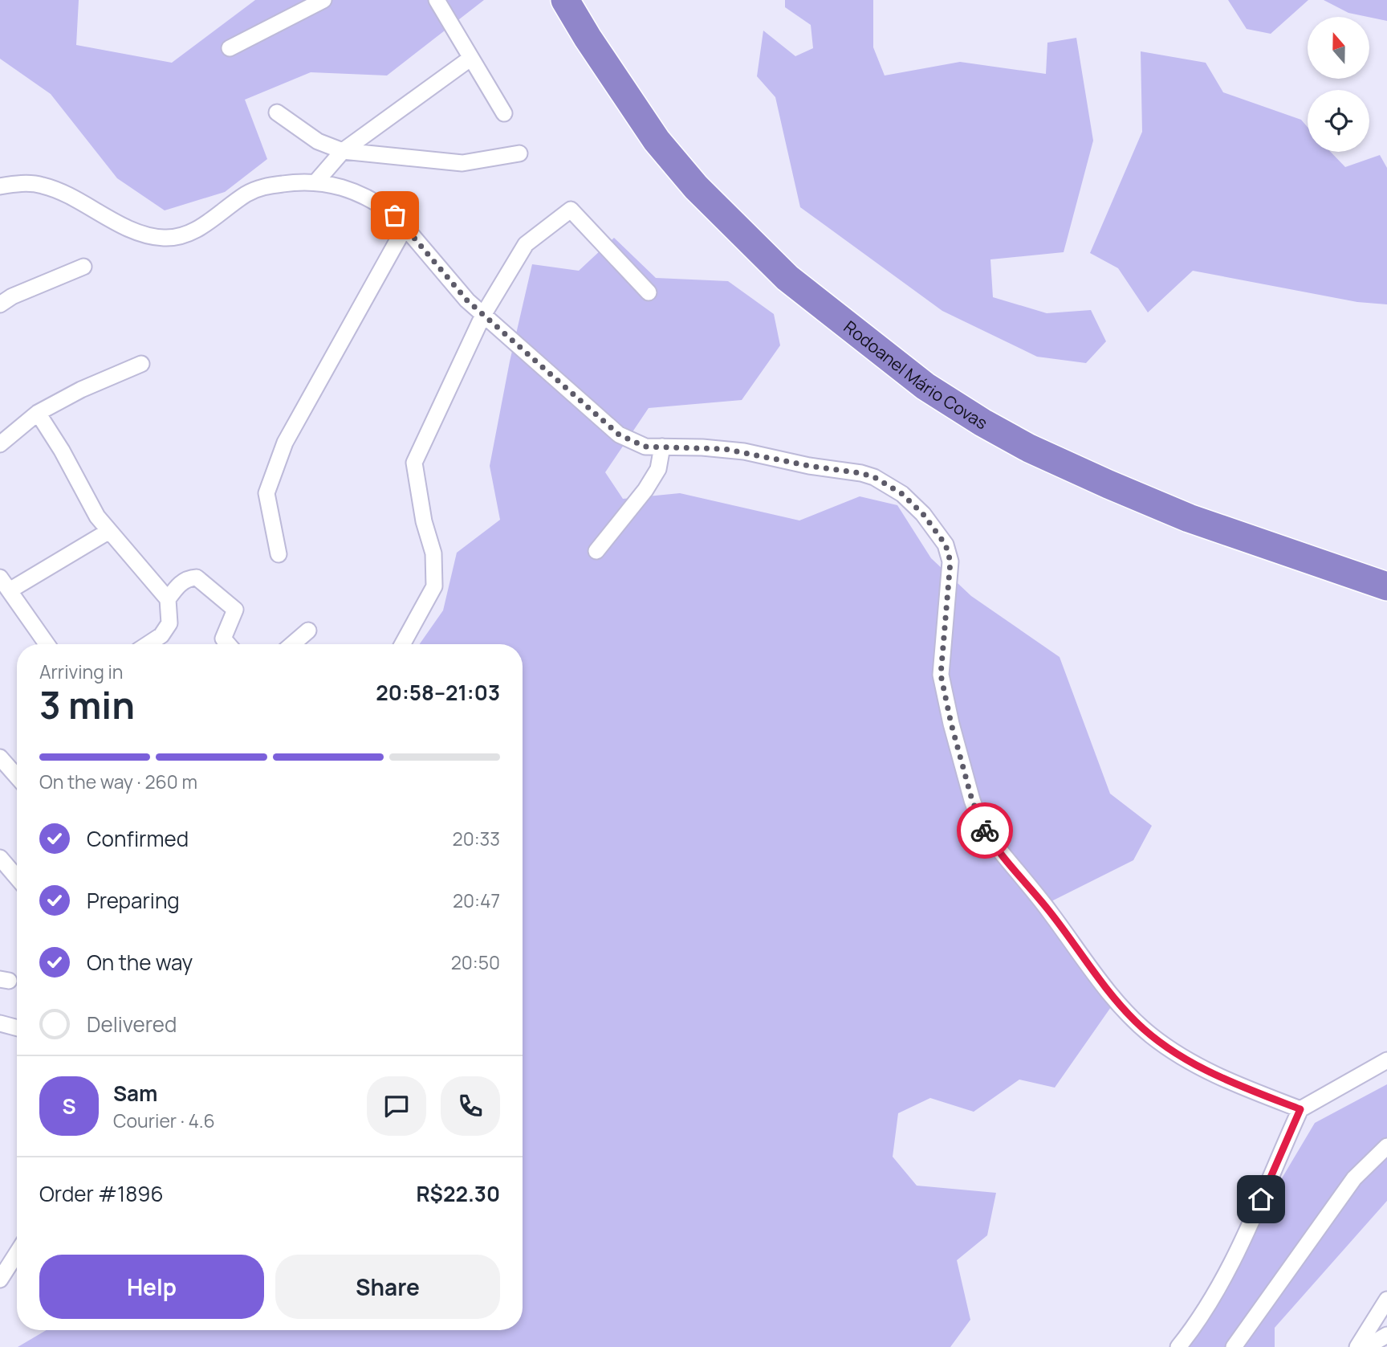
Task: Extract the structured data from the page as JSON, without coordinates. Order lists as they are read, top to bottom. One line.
{"streets":{"highway":["Rodoanel Mário Covas"]},"north":"top","page":{"heading":["3 min","Arriving in","20:58–21:03"],"panel":["Sam","Courier · 4.6","Order #1896","R$22.30"],"bar":"On the way · 260 m","list":[["Confirmed","20:33"],["Preparing","20:47"],["On the way","20:50"],"Delivered"],"round":"S","buttons":["Help","Share"]}}
